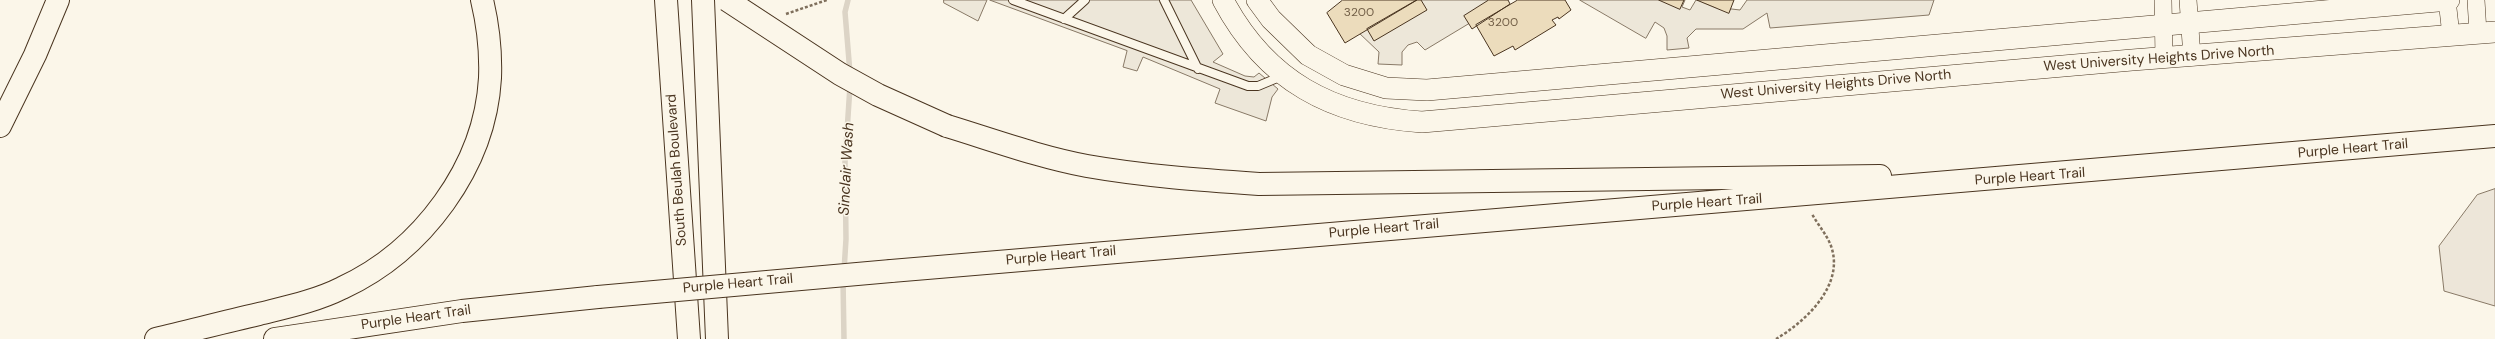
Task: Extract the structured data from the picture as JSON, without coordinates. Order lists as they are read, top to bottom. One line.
{"streets":{"main road":["Purple Heart Trail","South Beulah Boulevard"],"street":["West University Heights Drive North"]},"water":["Sinclair Wash"],"house_numbers":["3200","3200"]}
